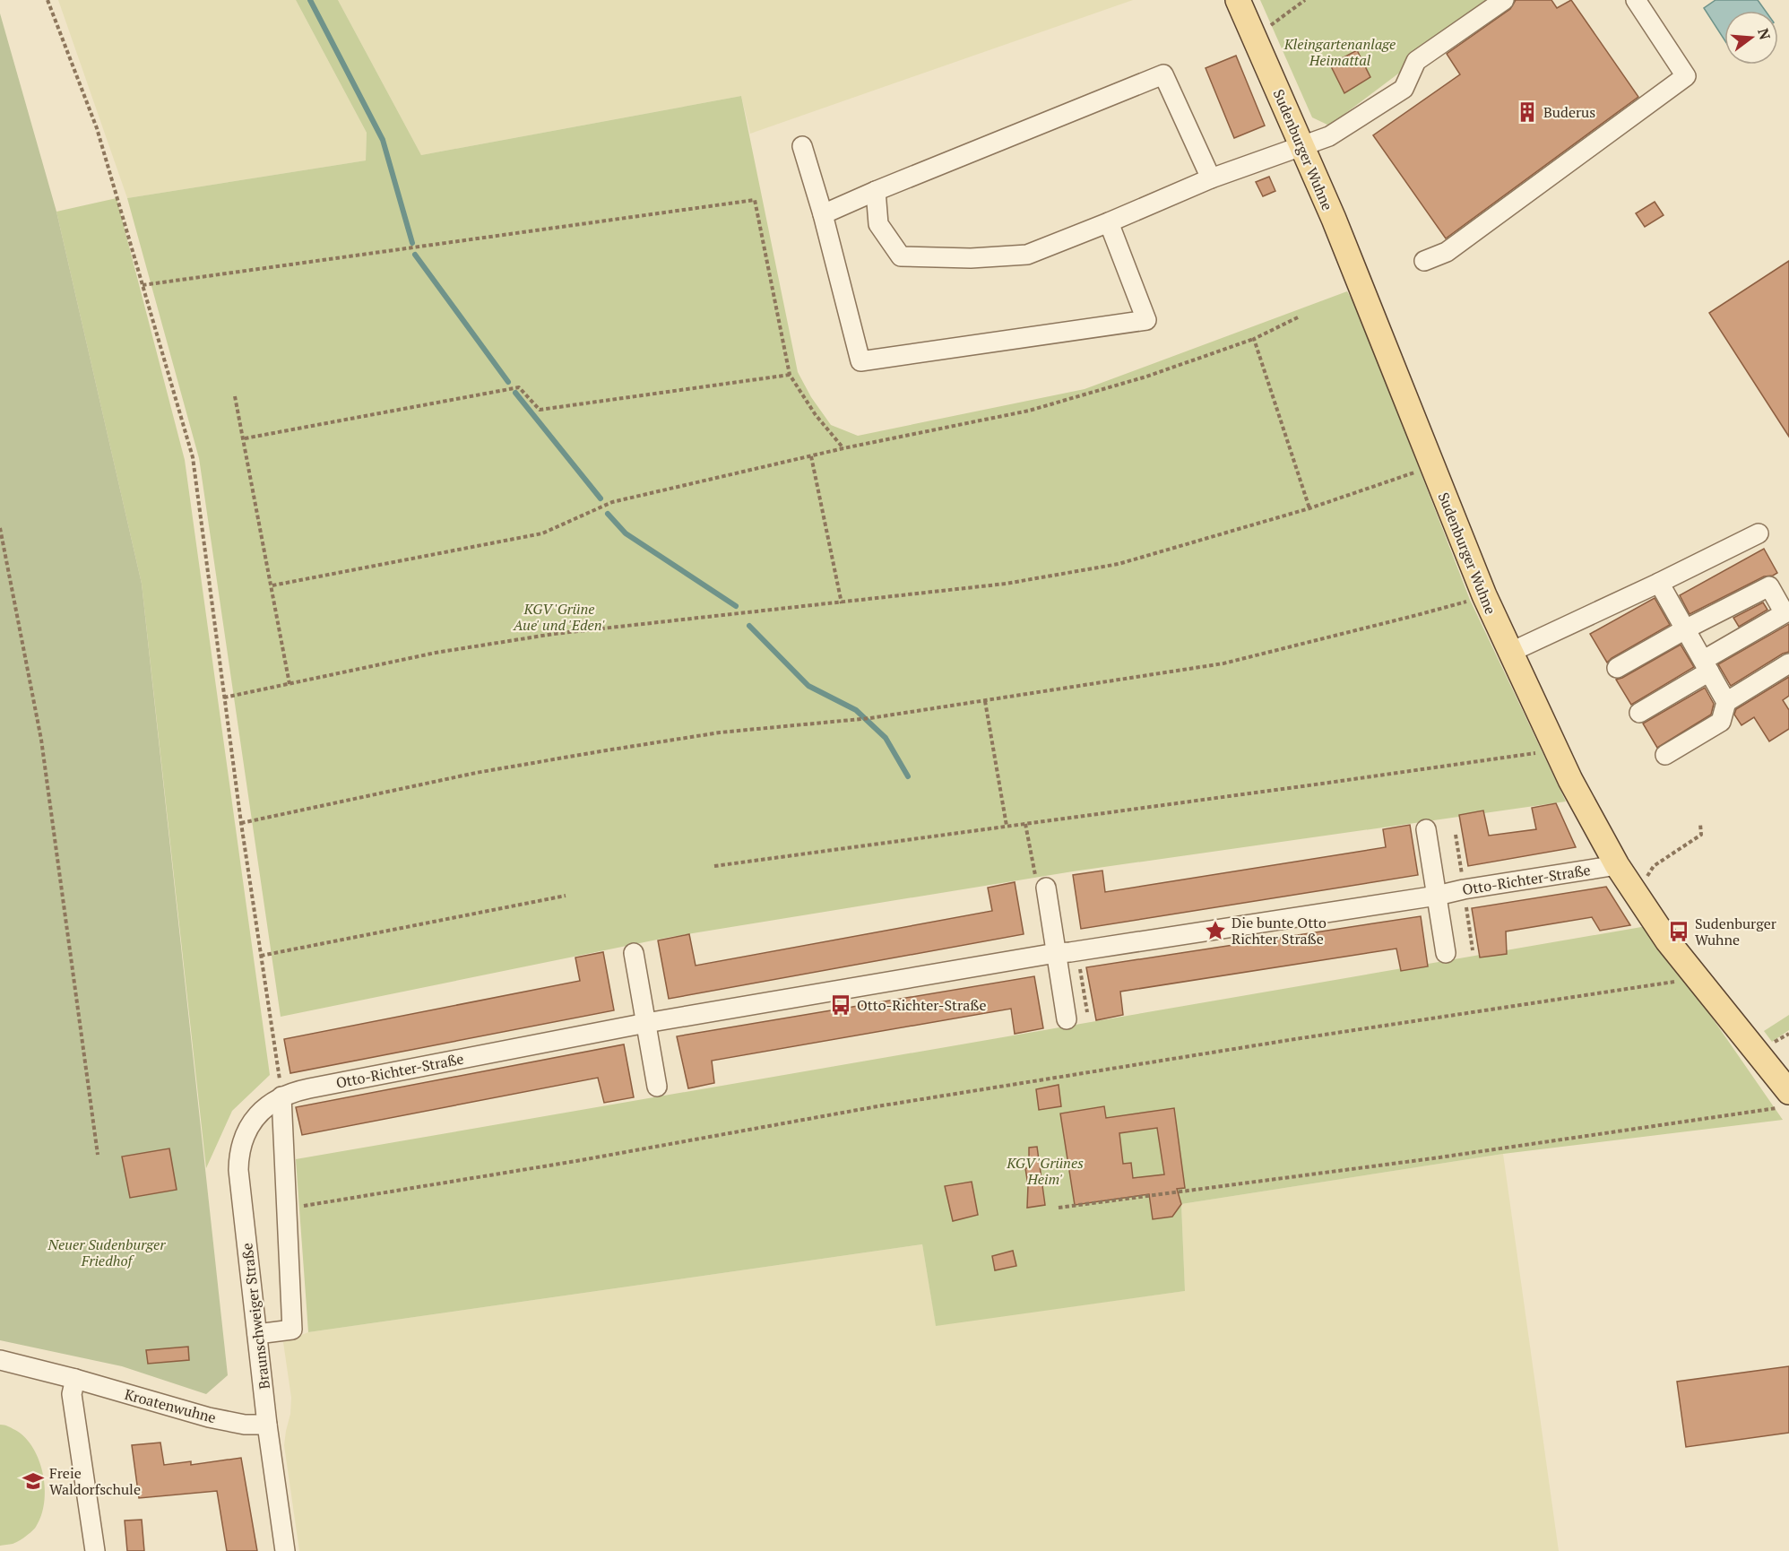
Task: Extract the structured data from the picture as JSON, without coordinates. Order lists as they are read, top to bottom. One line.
{"streets":{"main road":["Sudenburger Wuhne"],"street":["Otto-Richter-Straße","Braunschweiger Straße","Kroatenwuhne"]},"crossings":[["Sudenburger Wuhne","Otto-Richter-Straße"],["Otto-Richter-Straße","Braunschweiger Straße"],["Braunschweiger Straße","Kroatenwuhne"]],"parks":["Kleingartenanlage Heimattal","KGV 'Grüne Aue' und 'Eden'","KGV 'Grünes Heim'","Neuer Sudenburger Friedhof"],"places":{"building":["Buderus"],"place":["Die bunte Otto Richter Straße"],"bus stop":["Sudenburger Wuhne","Otto-Richter-Straße"],"school or university":["Freie Waldorfschule"]},"north":"right"}
